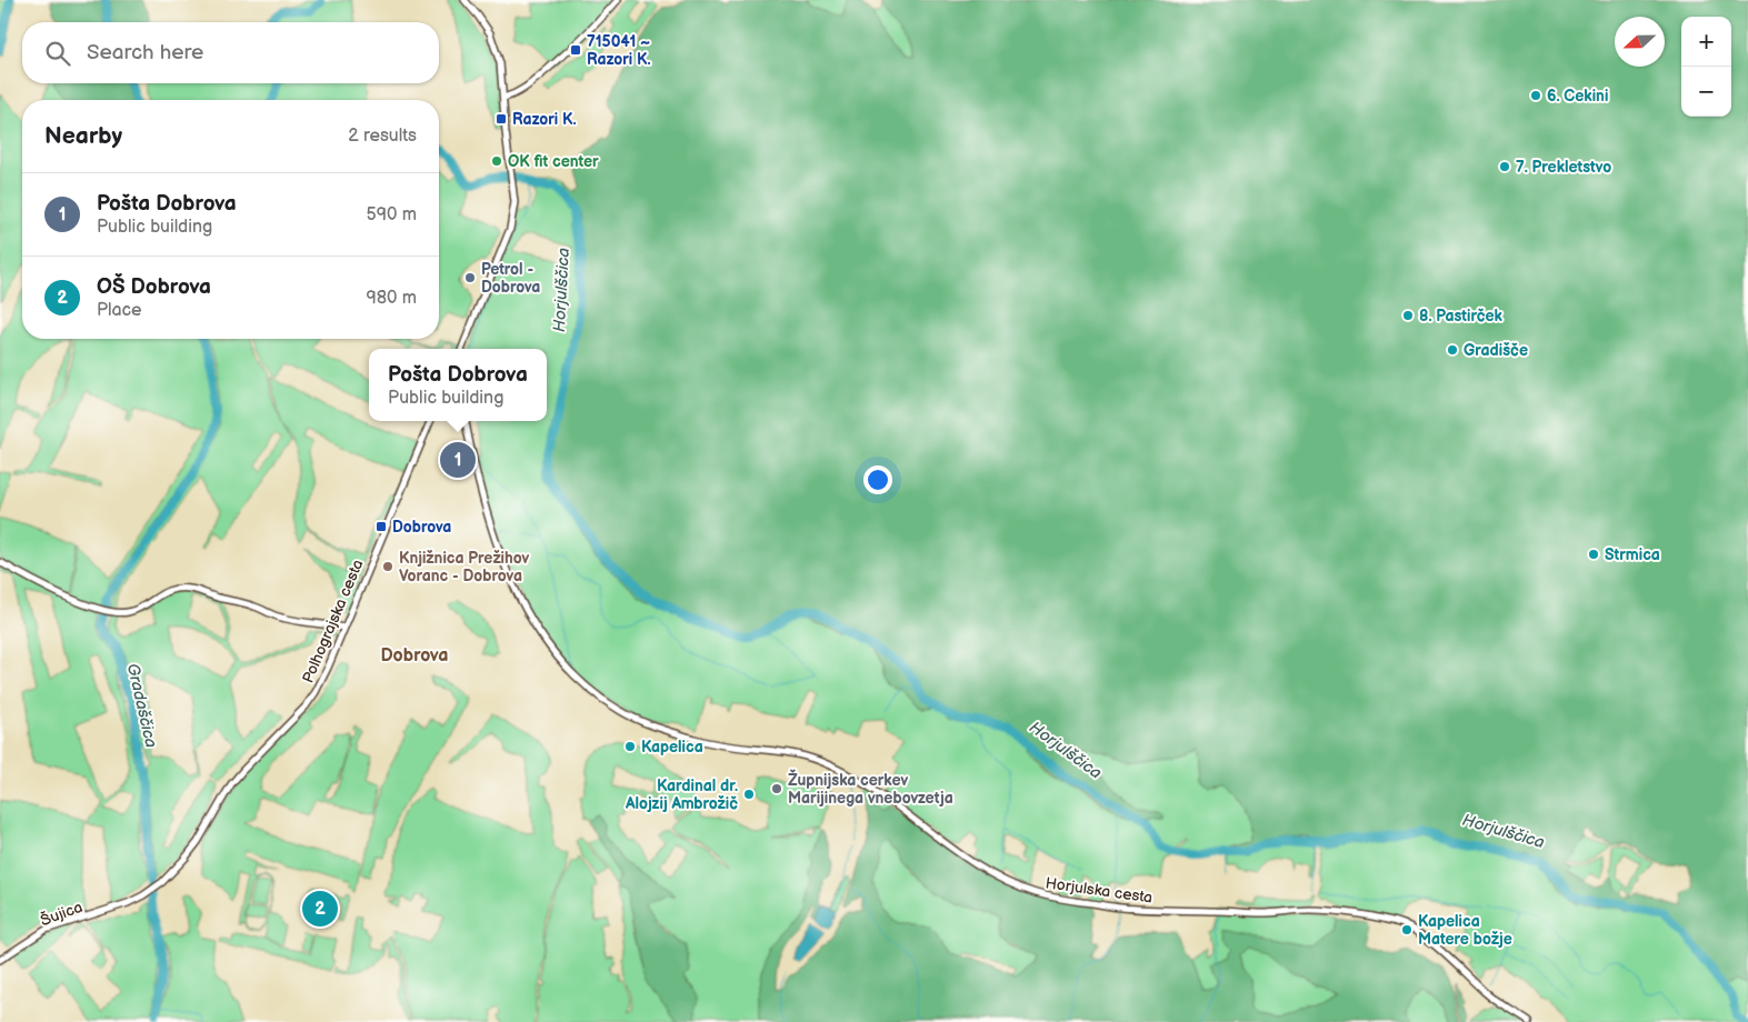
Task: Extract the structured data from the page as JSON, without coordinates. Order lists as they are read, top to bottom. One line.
{"streets":{"street":["Polhograjska cesta","Horjulska cesta","Šujica"]},"crossings":[["Polhograjska cesta","Šujica"]],"districts":["Dobrova"],"water":["Horjulščica","Gradaščica"],"places":{"transit":["715041 ~ Razori K.","Razori K.","Dobrova"],"other":["6. Cekini","OK fit center","7. Prekletstvo","Petrol - Dobrova","8. Pastirček","Gradišče","Strmica","Knjižnica Prežihov Voranc - Dobrova","Kapelica","Župnijska cerkev Marijinega vnebovzetja","Kardinal dr. Alojzij Ambrožič","Kapelica Matere božje"]},"north":"left","page":{"map_buttons":["+","−"],"search":"Search here","heading":["Nearby","2 results"],"list":[{"mark":"1","name":"Pošta Dobrova","note":"Public building","value":"590 m"},{"mark":"2","name":"OŠ Dobrova","note":"Place","value":"980 m"}],"popup":["Pošta Dobrova","Public building"],"pins":["1","2"]}}
